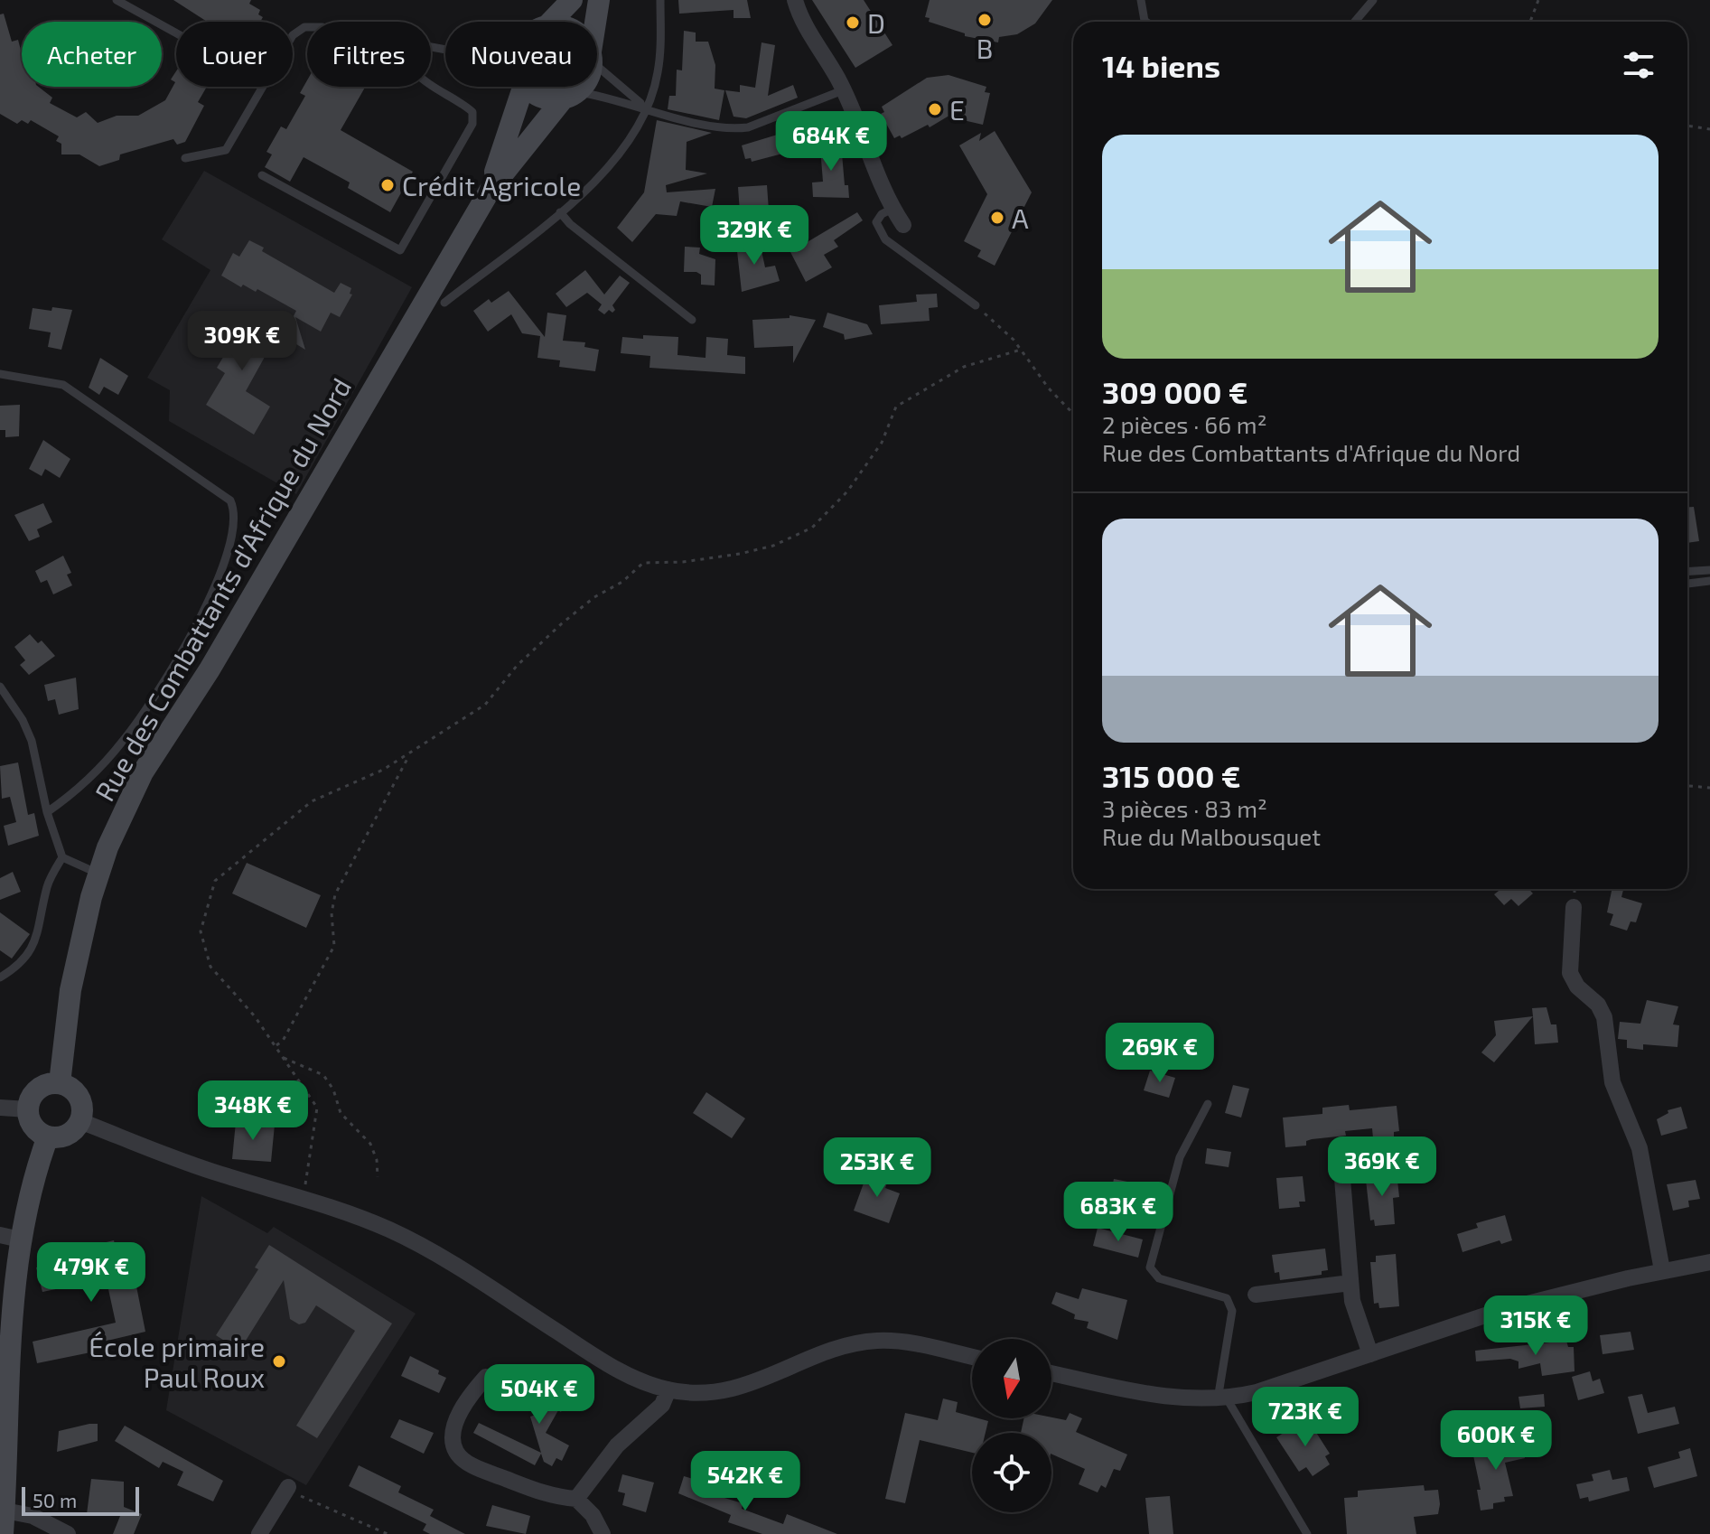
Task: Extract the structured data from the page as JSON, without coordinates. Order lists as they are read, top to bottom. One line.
{"streets":{"main road":["Rue des Combattants d'Afrique du Nord"]},"places":["B","D","E","Crédit Agricole","A","École primaire Paul Roux"],"scale_bar":"50 m","north":"bottom","page":{"chip":["Acheter","Louer","Filtres","Nouveau"],"heading":"14 biens","list":[{"name":"309 000 €","note":"2 pièces · 66 m² · Rue des Combattants d'Afrique du Nord"},{"name":"315 000 €","note":"3 pièces · 83 m² · Rue du Malbousquet"}],"price":["684K €","329K €","309K €","269K €","348K €","369K €","253K €","683K €","479K €","315K €","504K €","723K €","600K €","542K €"],"scale":"50 m"}}
